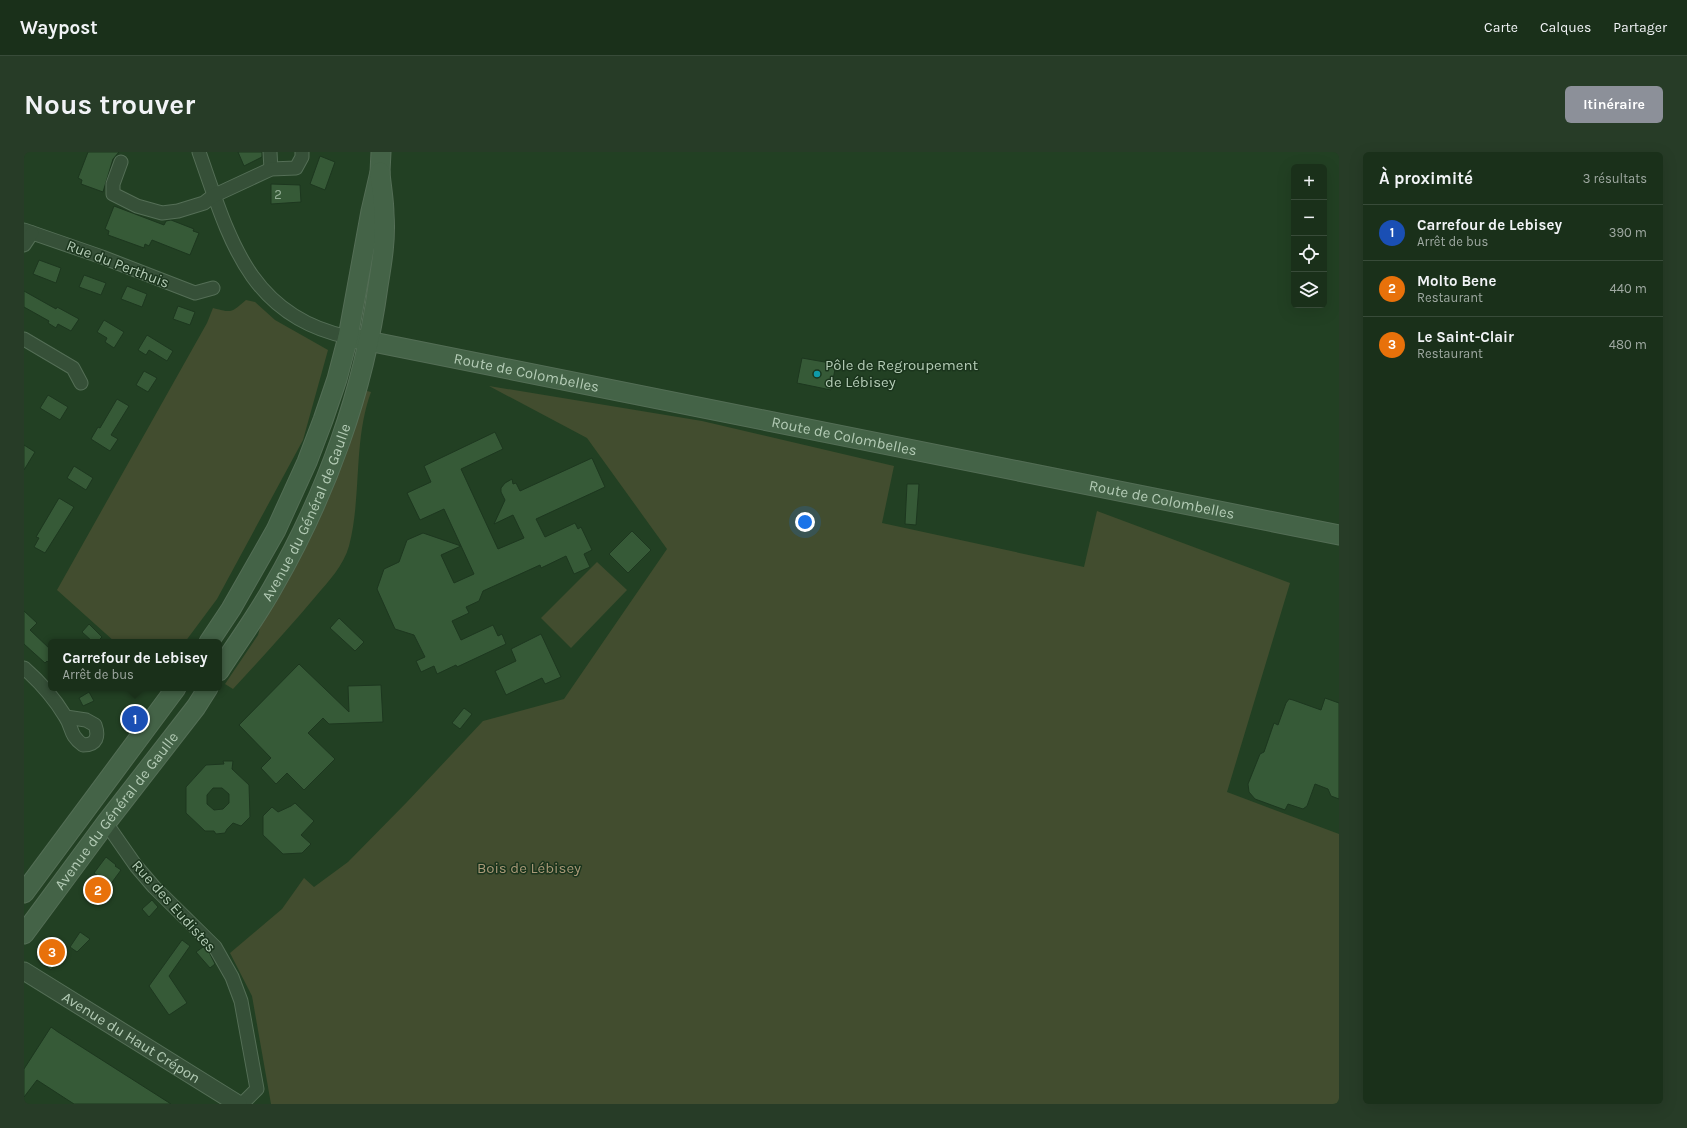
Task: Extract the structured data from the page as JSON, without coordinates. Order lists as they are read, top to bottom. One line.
{"streets":{"main road":["Route de Colombelles","Avenue du Général de Gaulle"],"street":["Rue du Perthuis","Rue des Eudistes","Avenue du Haut Crépon"]},"crossings":[["Route de Colombelles","Avenue du Général de Gaulle"],["Avenue du Général de Gaulle","Rue des Eudistes"]],"parks":["Bois de Lébisey"],"places":["Pôle de Regroupement de Lébisey"],"house_numbers":["2"],"page":{"header":"Waypost","nav":["Carte","Calques","Partager"],"buttons":"Itinéraire","title":"Nous trouver","heading":["À proximité","3 résultats"],"map_buttons":["+","−"],"list":[{"mark":"1","name":"Carrefour de Lebisey","note":"Arrêt de bus","value":"390 m"},{"mark":"2","name":"Molto Bene","note":"Restaurant","value":"440 m"},{"mark":"3","name":"Le Saint-Clair","note":"Restaurant","value":"480 m"}],"popup":["Carrefour de Lebisey","Arrêt de bus"],"pins":["1","2","3"]}}
